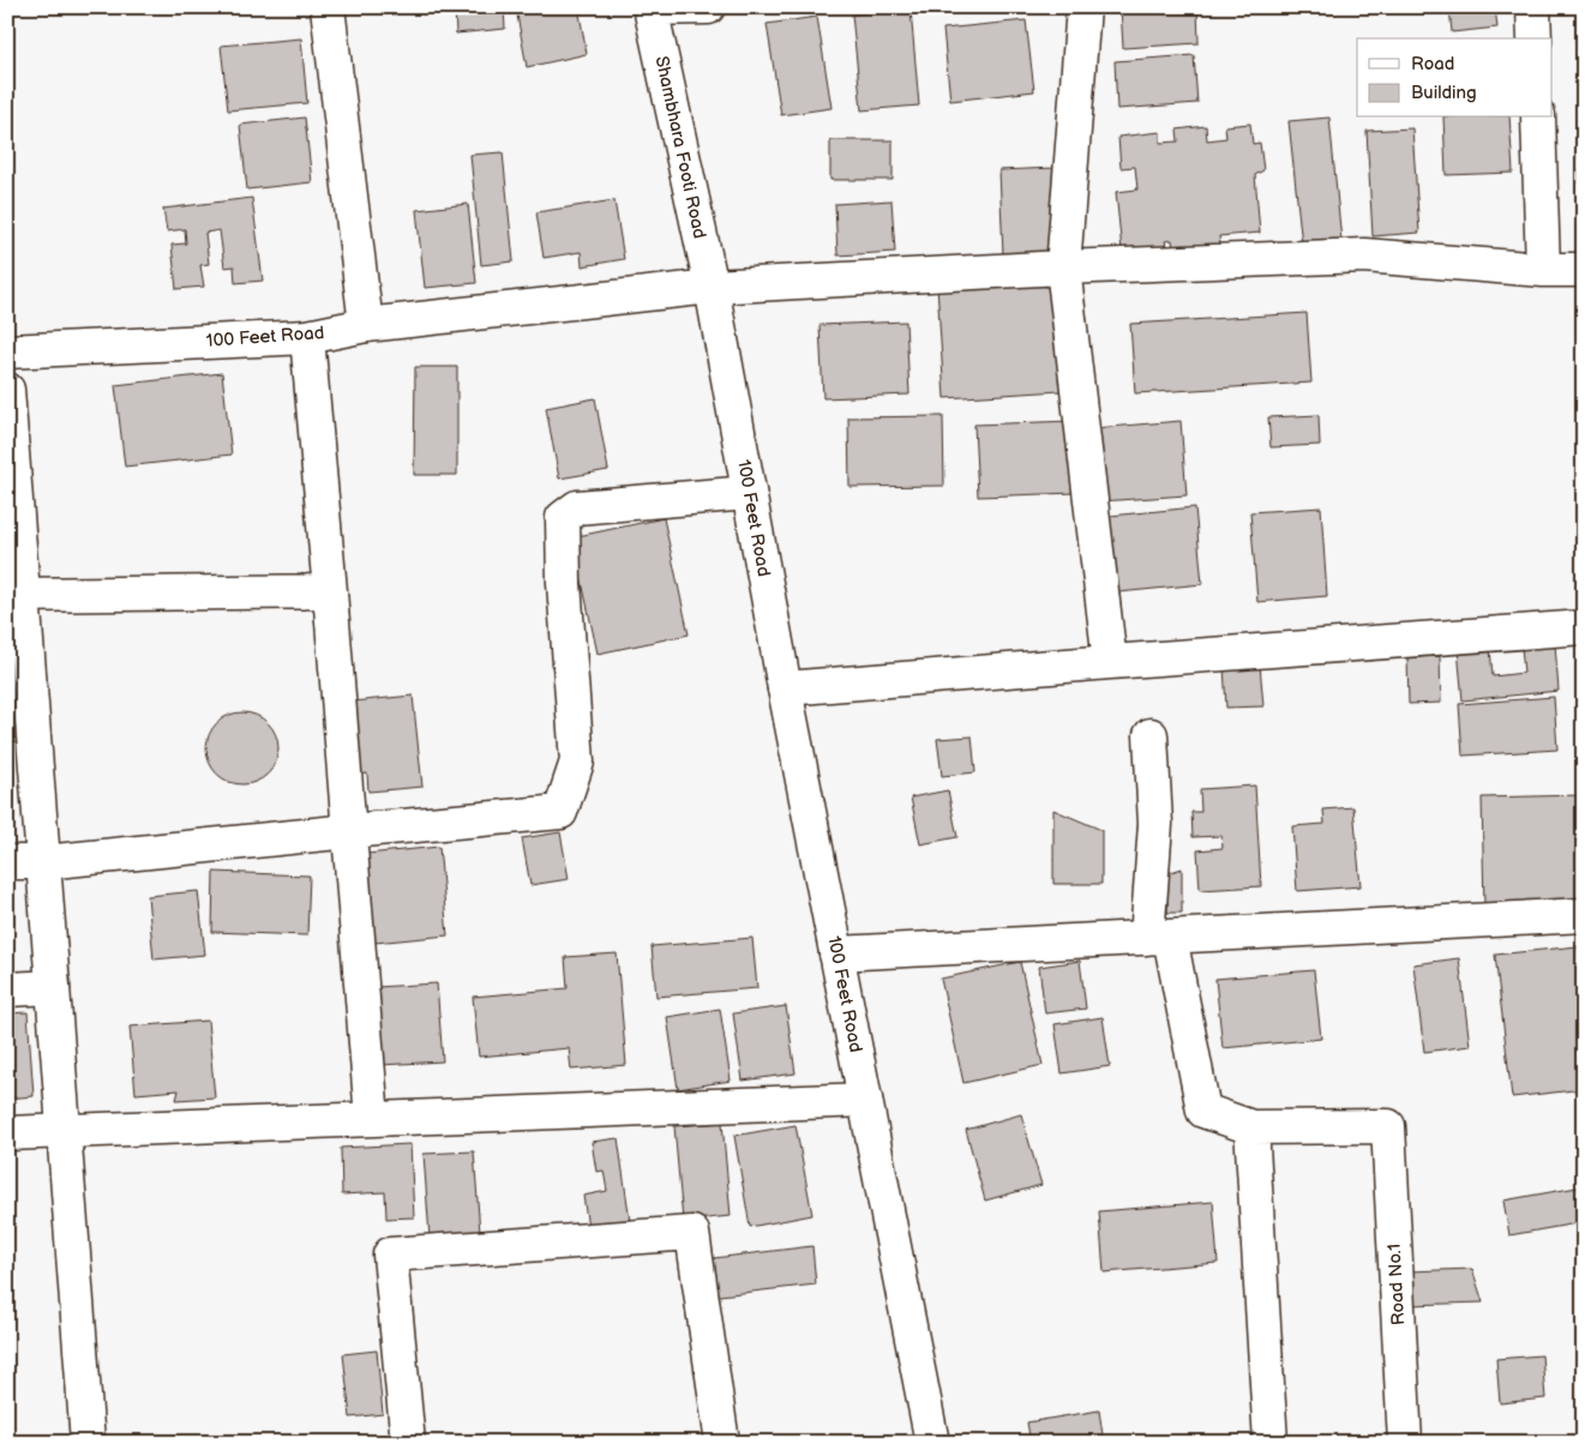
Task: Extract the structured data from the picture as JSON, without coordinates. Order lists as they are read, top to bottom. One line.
{"streets":{"street":["Shambhara Footi Road","100 Feet Road","Road No.1"]},"crossings":[["Shambhara Footi Road","100 Feet Road"]],"legend":["Road","Building"]}
